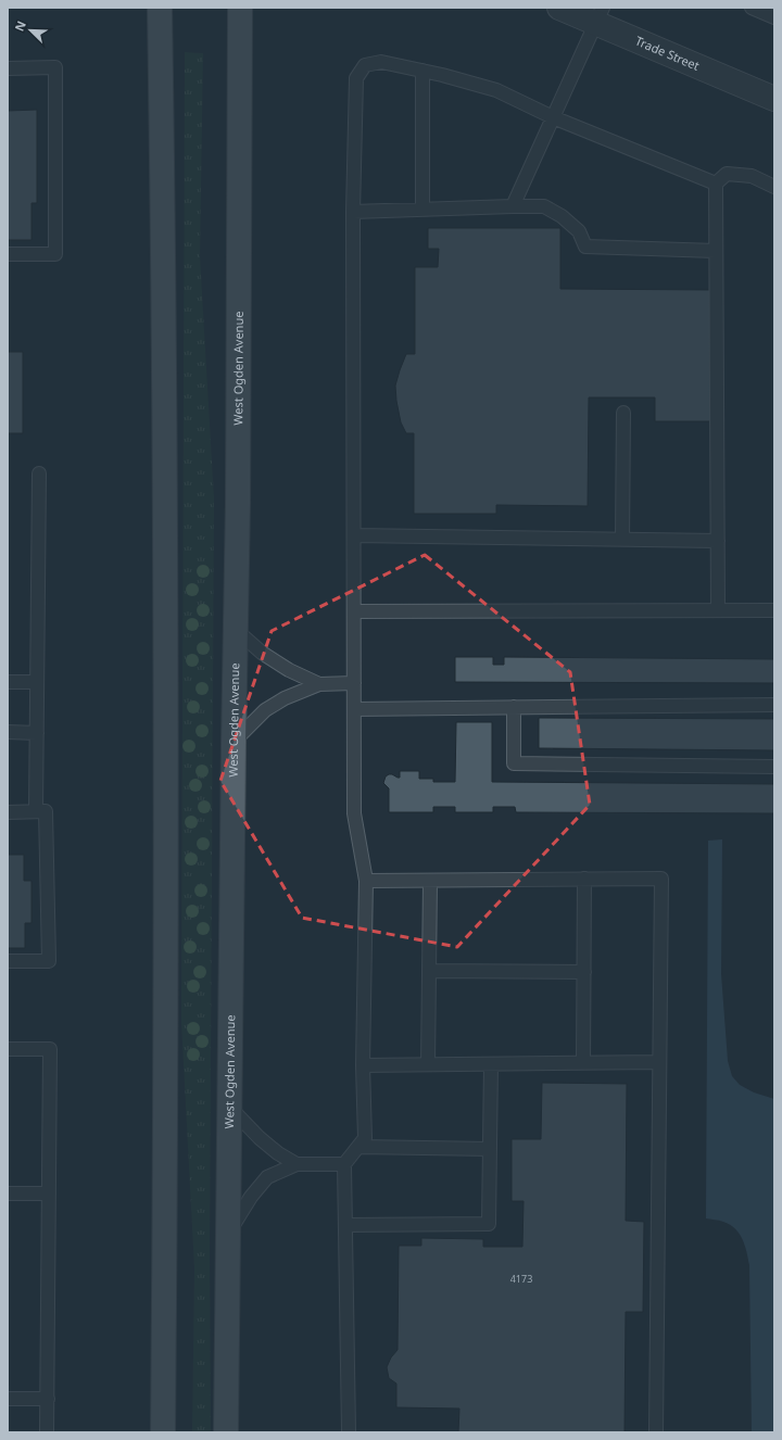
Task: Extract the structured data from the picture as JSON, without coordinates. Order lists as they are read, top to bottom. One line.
{"streets":{"main road":["West Ogden Avenue"],"street":["Trade Street"]},"house_numbers":["4173"],"north":"top left"}
